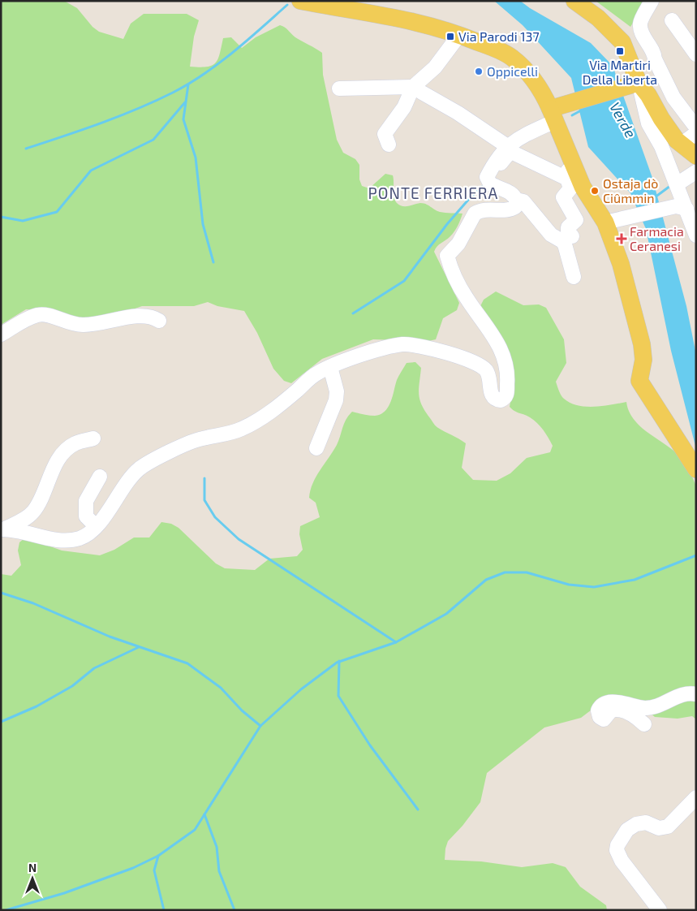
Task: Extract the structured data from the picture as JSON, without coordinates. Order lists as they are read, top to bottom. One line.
{"districts":["PONTE FERRIERA"],"water":["Verde"],"places":{"transit":["Via Parodi 137","Via Martiri Della Liberta"],"other":["Oppicelli","Ostaja dò Ciûmmin"],"health":["Farmacia Ceranesi"]},"north":"top"}
